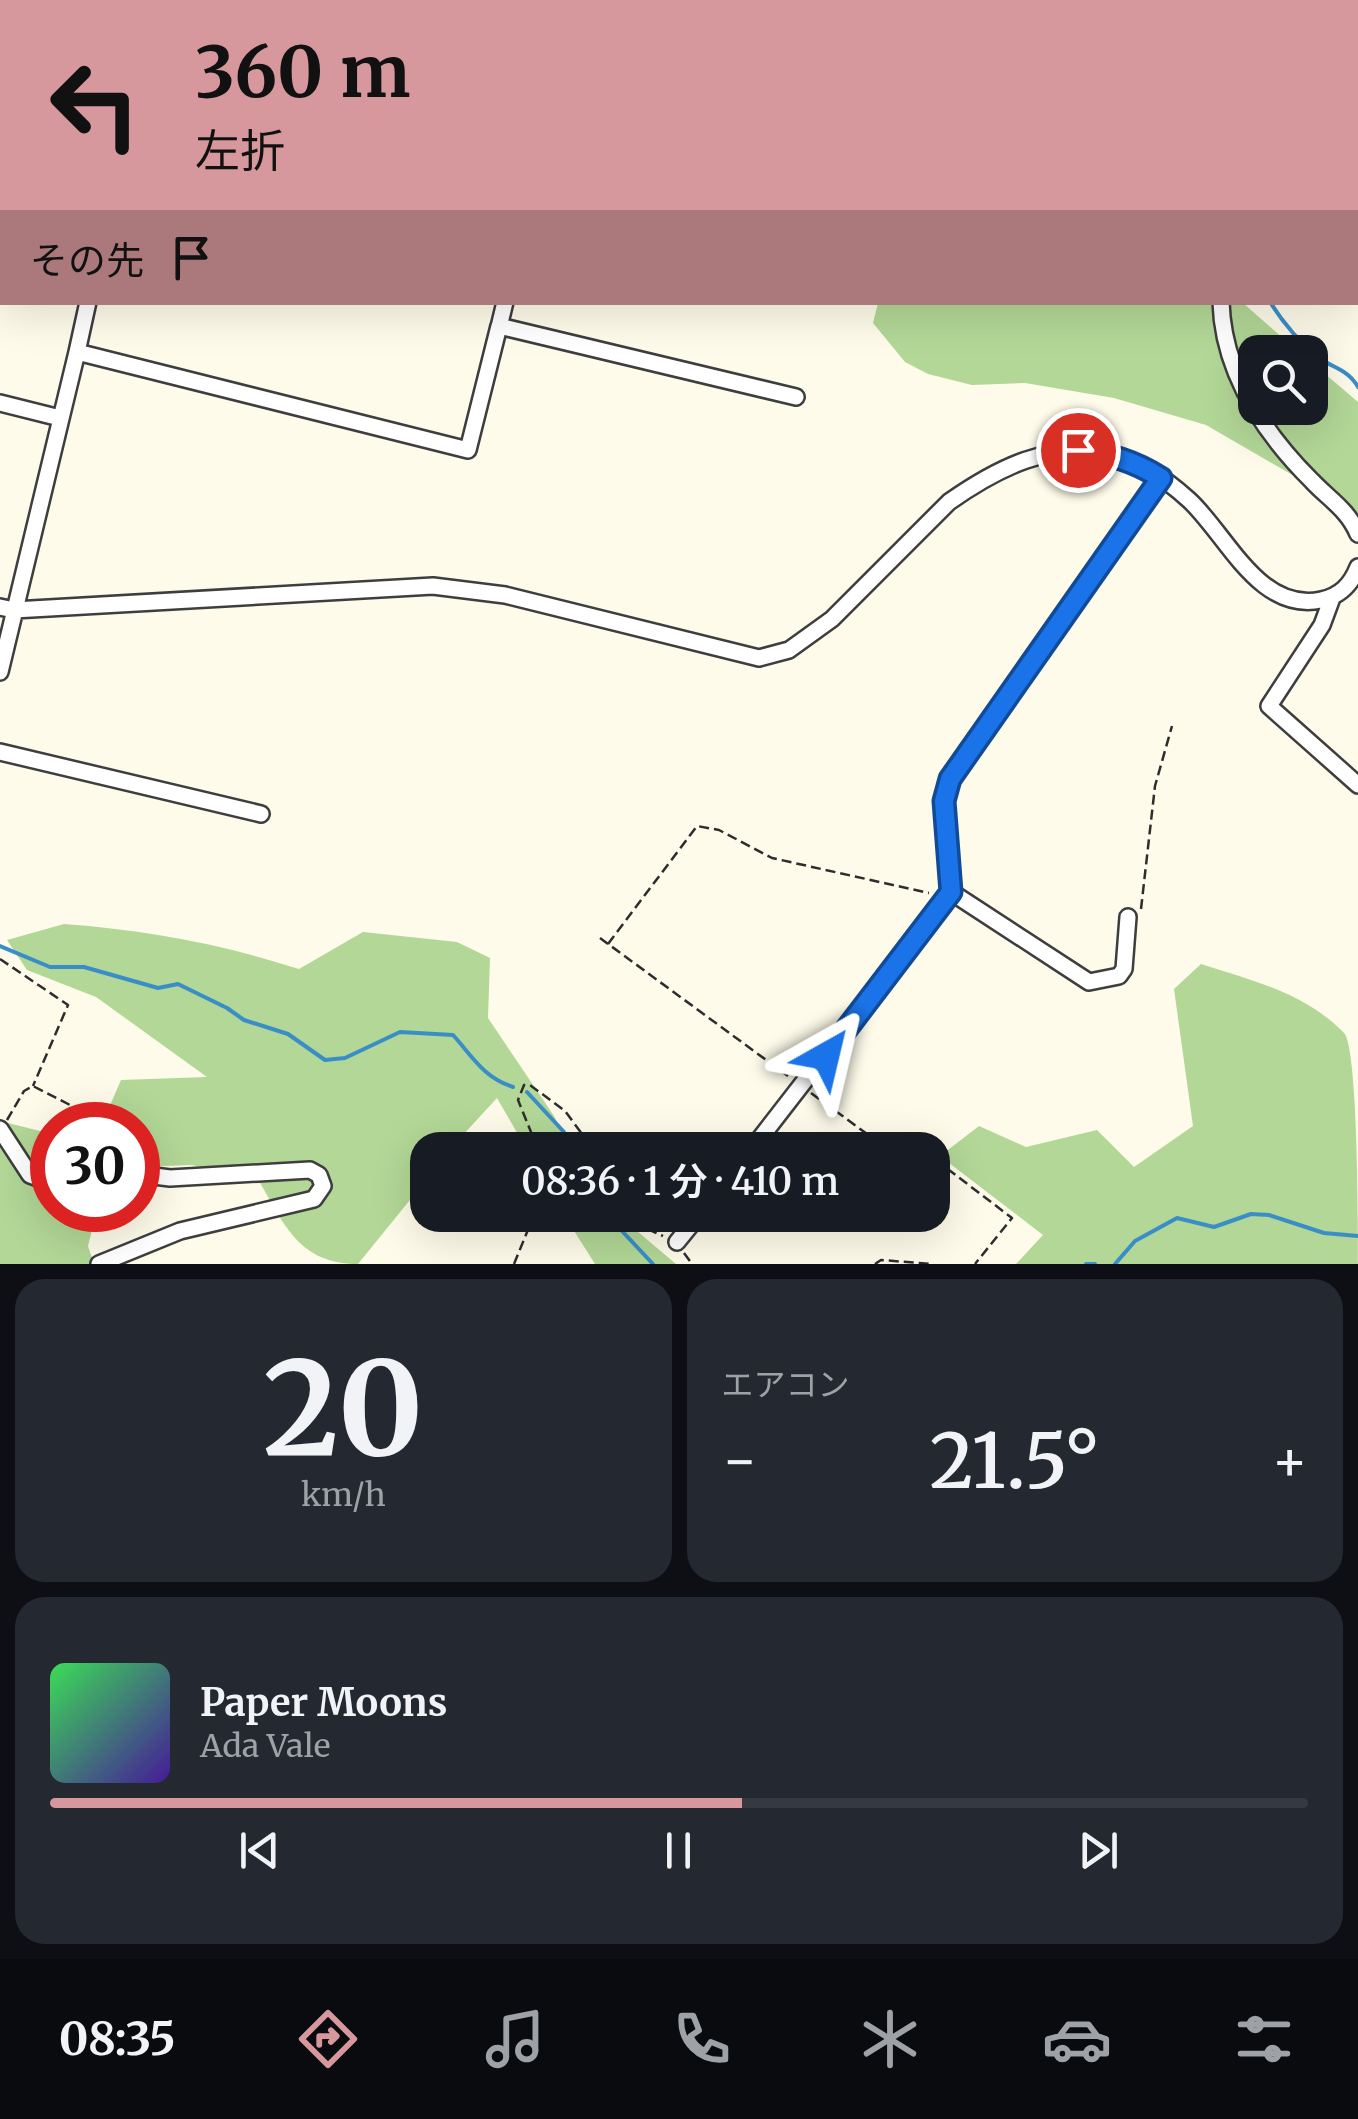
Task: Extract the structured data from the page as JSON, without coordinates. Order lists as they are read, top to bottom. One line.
{"page":{"turn":["360 m","左折"],"then":"その先","limit":"30","trip":"08:36 · 1 分 · 410 m","tile":[["20","km/h"],"エアコン"],"heat":["−","21.5°","+"],"song":["Paper Moons","Ada Vale"],"tabs":"08:35"}}
